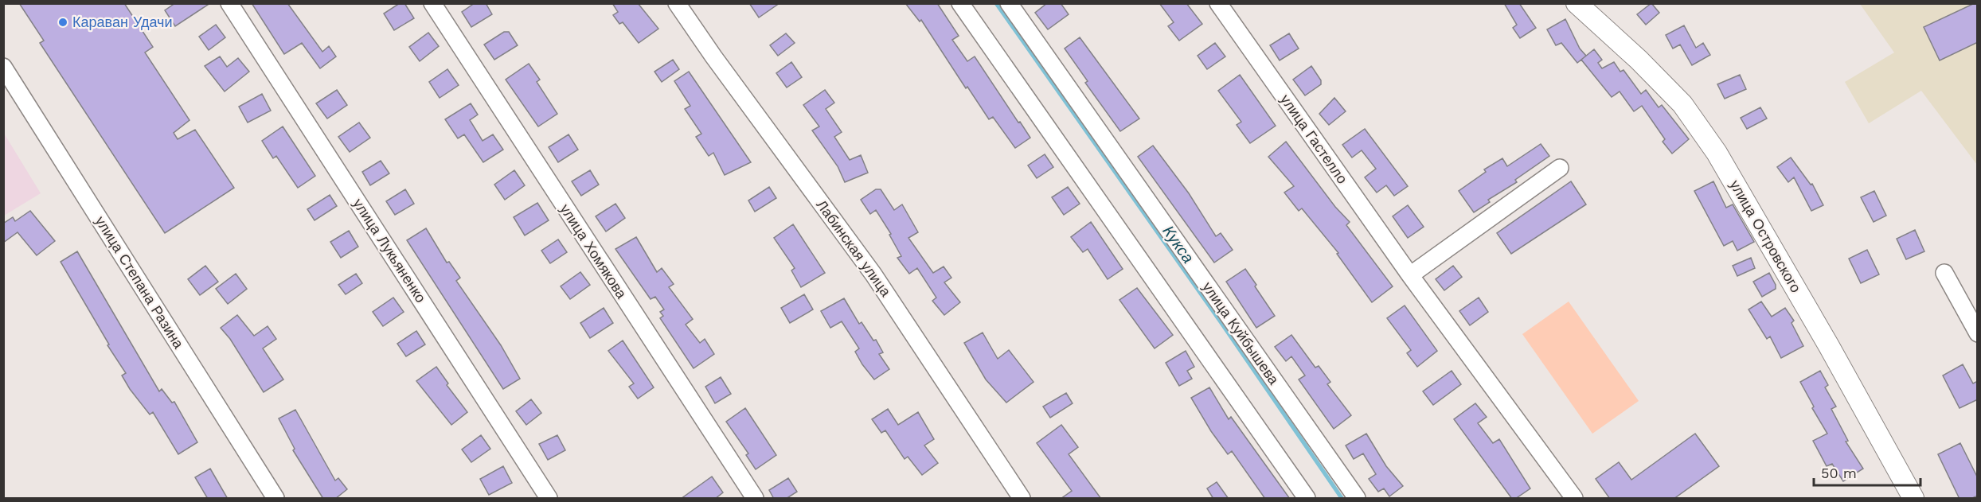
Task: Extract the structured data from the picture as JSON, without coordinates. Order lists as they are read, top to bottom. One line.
{"streets":{"street":["улица Гастелло","улица Островского","Лабинская улица","улица Лукьяненко","улица Хомякова","улица Степана Разина","улица Куйбышева"]},"water":["Кукса"],"places":["Караван Удачи"],"scale_bar":"50 m"}
